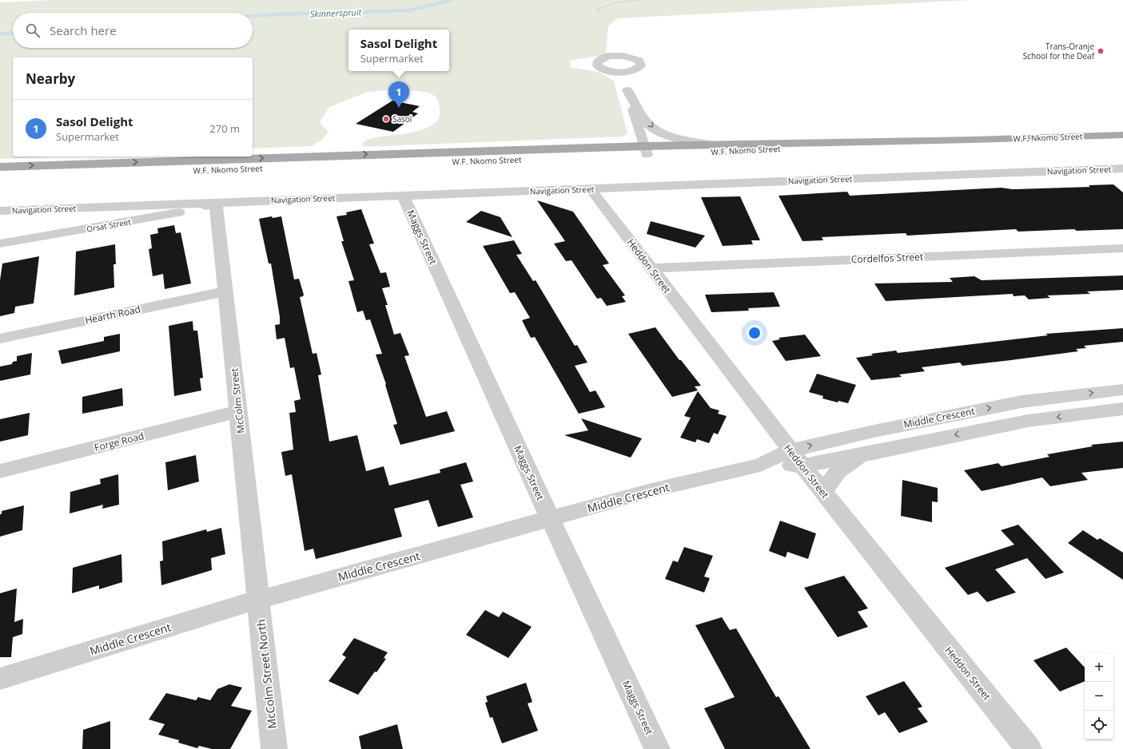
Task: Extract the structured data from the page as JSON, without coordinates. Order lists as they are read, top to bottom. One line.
{"streets":{"main road":["W.F. Nkomo Street"],"street":["Navigation Street","Orsat Street","Maggs Street","Cordelfos Street","Heddon Street","Hearth Road","McColm Street","Middle Crescent","Forge Road","McColm Street North"]},"crossings":[["Navigation Street","Orsat Street"],["Navigation Street","Maggs Street"],["Navigation Street","Heddon Street"],["Navigation Street","McColm Street"],["Orsat Street","McColm Street"],["Maggs Street","Middle Crescent"],["Cordelfos Street","Heddon Street"],["Heddon Street","Middle Crescent"],["Hearth Road","McColm Street"],["McColm Street","Middle Crescent"],["McColm Street","Forge Road"],["McColm Street","McColm Street North"],["Middle Crescent","McColm Street North"]],"water":["Skinnerspruit"],"places":["Trans-Oranje School for the Deaf","Sasol"],"page":{"search":"Search here","popup":["Sasol Delight","Supermarket"],"heading":"Nearby","pins":"1","list":[{"mark":"1","name":"Sasol Delight","note":"Supermarket","value":"270 m"}],"map_buttons":["+","−"]}}
